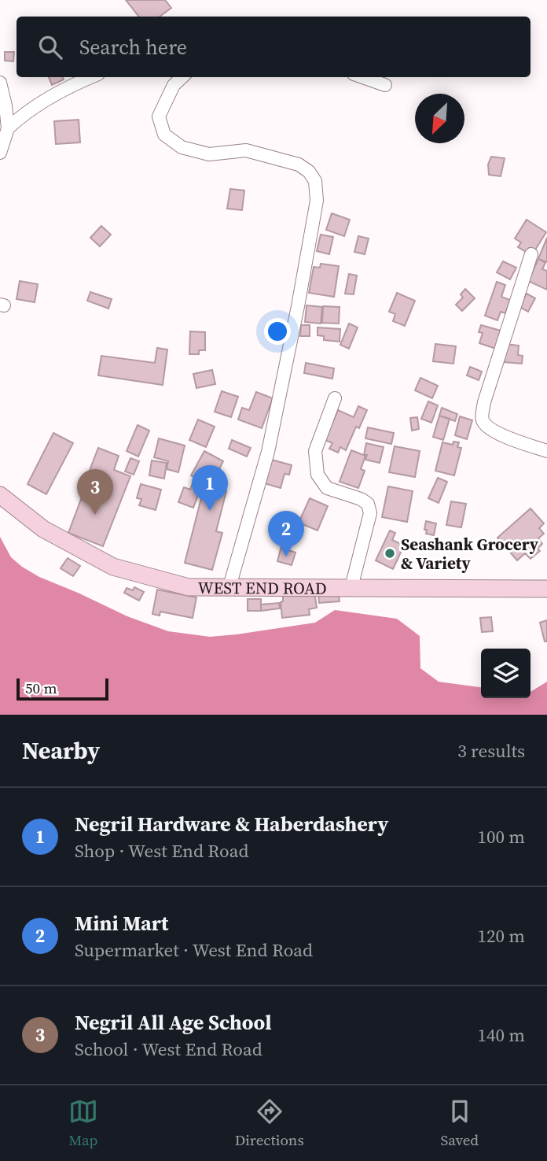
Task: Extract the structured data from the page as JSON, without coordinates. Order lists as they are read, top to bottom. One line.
{"streets":{"main road":["WEST END ROAD"]},"places":["Seashank Grocery & Variety"],"scale_bar":"50 m","north":"bottom left","page":{"search":"Search here","pins":["1","3","2"],"scale":"50 m","heading":["Nearby","3 results"],"list":[{"mark":"1","name":"Negril Hardware & Haberdashery","note":"Shop · West End Road","value":"100 m"},{"mark":"2","name":"Mini Mart","note":"Supermarket · West End Road","value":"120 m"},{"mark":"3","name":"Negril All Age School","note":"School · West End Road","value":"140 m"}],"nav":["Map","Directions","Saved"]}}
